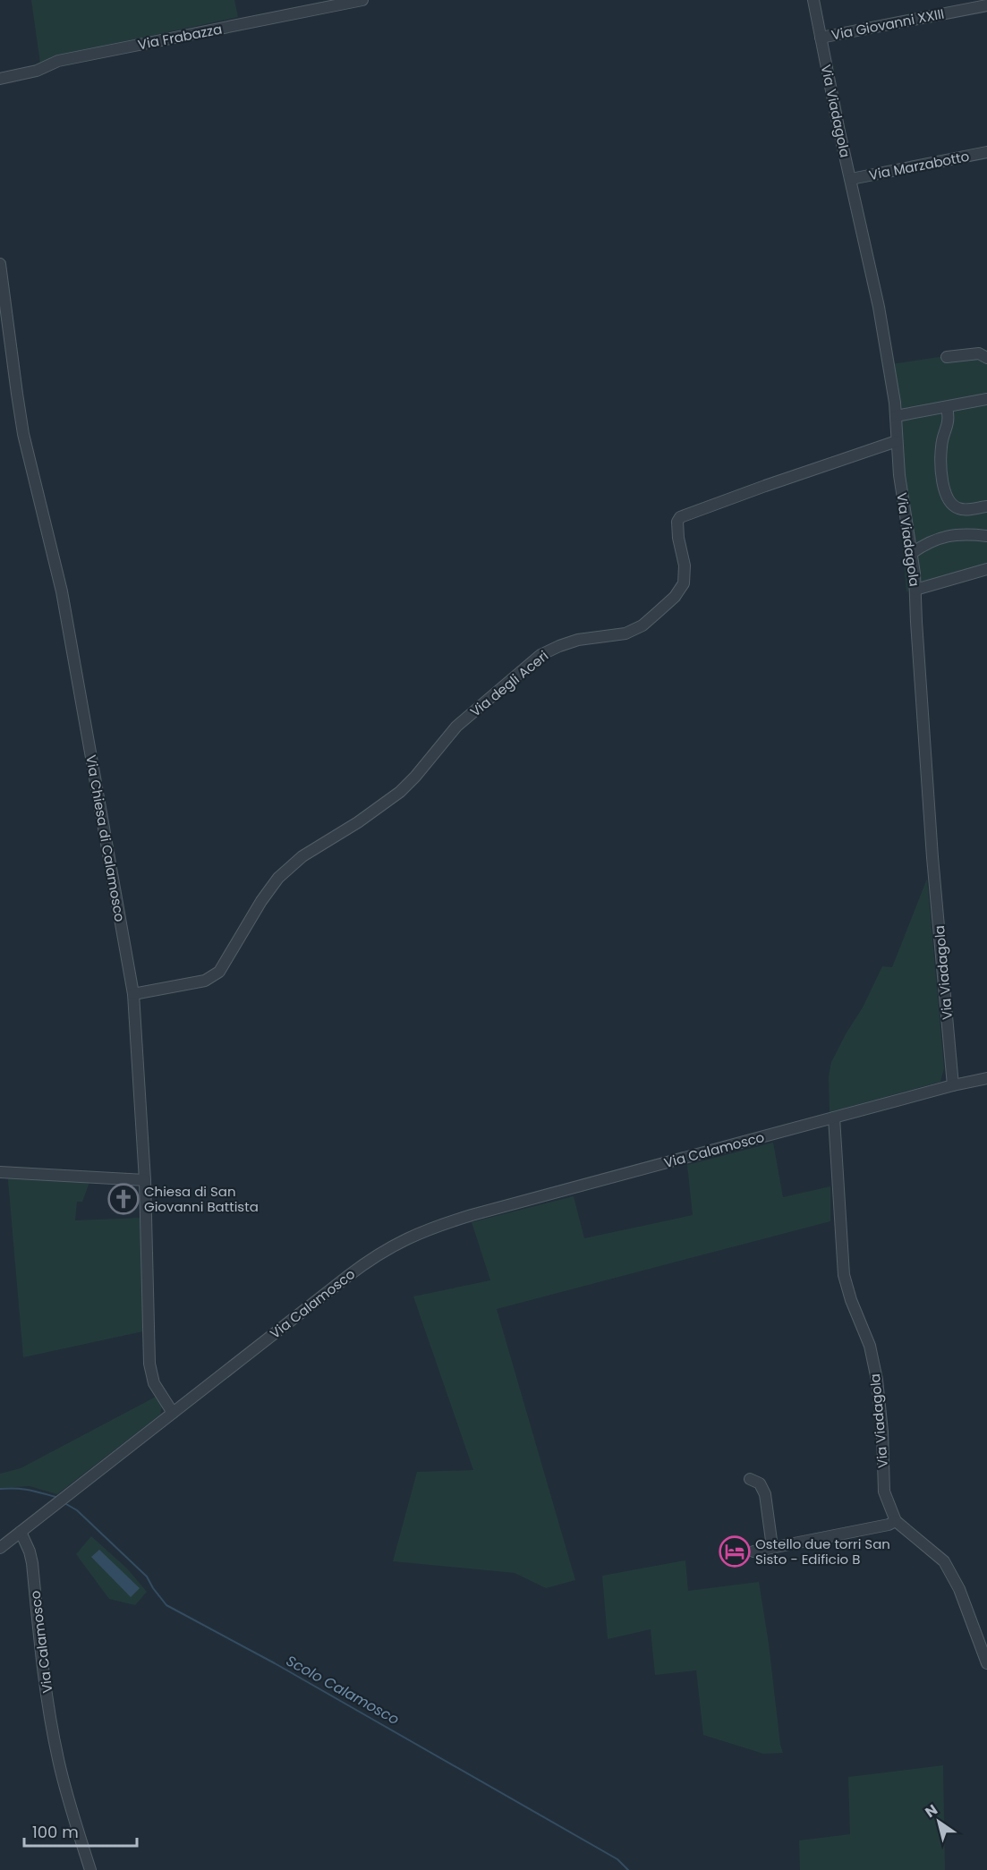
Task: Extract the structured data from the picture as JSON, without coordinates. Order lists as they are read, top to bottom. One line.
{"streets":{"street":["Via Giovanni XXIII","Via Frabazza","Via Viadagola","Via Marzabotto","Via degli Aceri","Via Chiesa di Calamosco","Via Calamosco"]},"crossings":[["Via Giovanni XXIII","Via Viadagola"],["Via Viadagola","Via Marzabotto"],["Via Viadagola","Via degli Aceri"],["Via Viadagola","Via Calamosco"],["Via degli Aceri","Via Chiesa di Calamosco"],["Via Chiesa di Calamosco","Via Calamosco"]],"water":["Scolo Calamosco"],"places":{"church":["Chiesa di San Giovanni Battista"],"hotel":["Ostello due torri San Sisto - Edificio B"]},"scale_bar":"100 m","north":"top left"}
